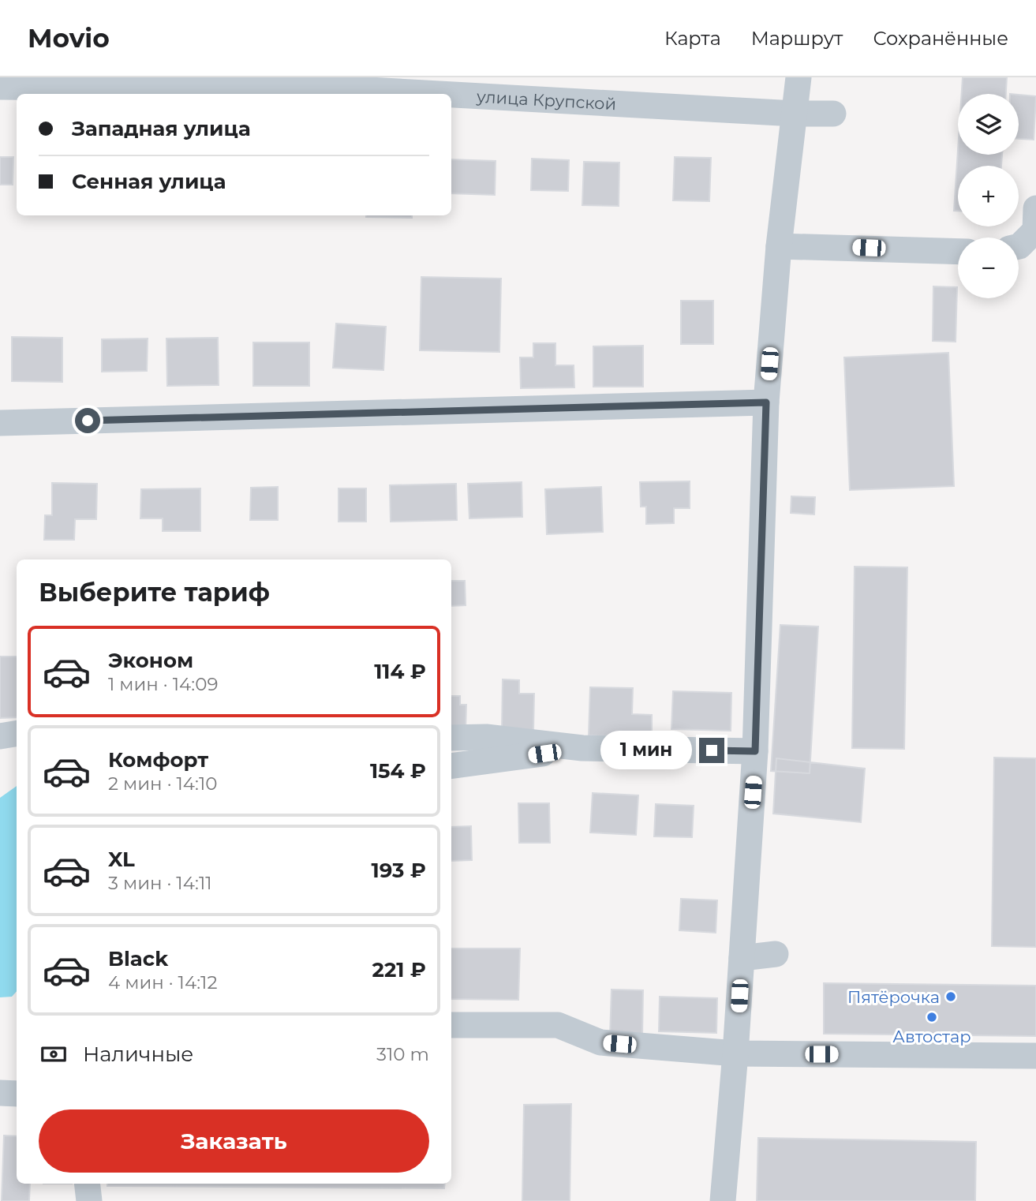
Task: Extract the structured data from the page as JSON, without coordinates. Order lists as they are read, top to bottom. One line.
{"streets":{"street":["улица Крупской"]},"places":["Пятёрочка","Автостар"],"page":{"header":"Movio","nav":["Карта","Маршрут","Сохранённые"],"map_buttons":["+","−"],"banner":["Западная улица","Сенная улица"],"heading":"Выберите тариф","list":[{"name":"Эконом","note":"1 мин · 14:09","value":"114 ₽"},{"name":"Комфорт","note":"2 мин · 14:10","value":"154 ₽"},{"name":"XL","note":"3 мин · 14:11","value":"193 ₽"},{"name":"Black","note":"4 мин · 14:12","value":"221 ₽"}],"bubble":"1 мин","pay":["Наличные","310 m"],"buttons":"Заказать"}}
